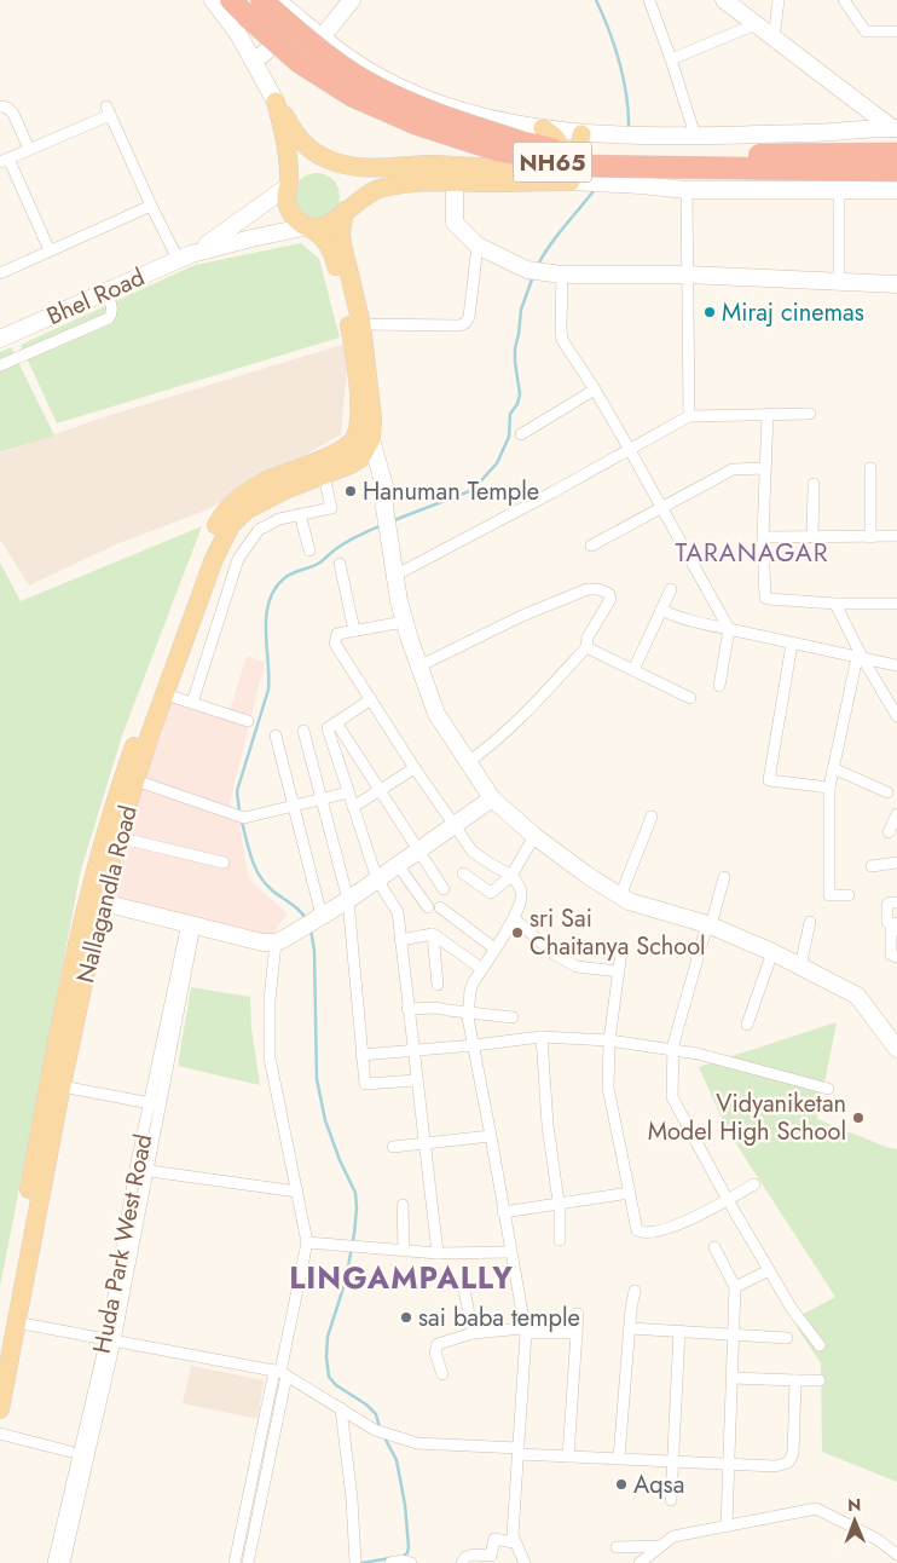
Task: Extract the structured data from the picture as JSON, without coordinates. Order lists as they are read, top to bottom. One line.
{"streets":{"highway":["NH65"],"main road":["Nallagandla Road"],"street":["Bhel Road","Huda Park West Road"]},"districts":["TARANAGAR","LINGAMPALLY"],"places":["Miraj cinemas","Hanuman Temple","sri Sai Chaitanya School","Vidyaniketan Model High School","sai baba temple","Aqsa"],"north":"top"}
